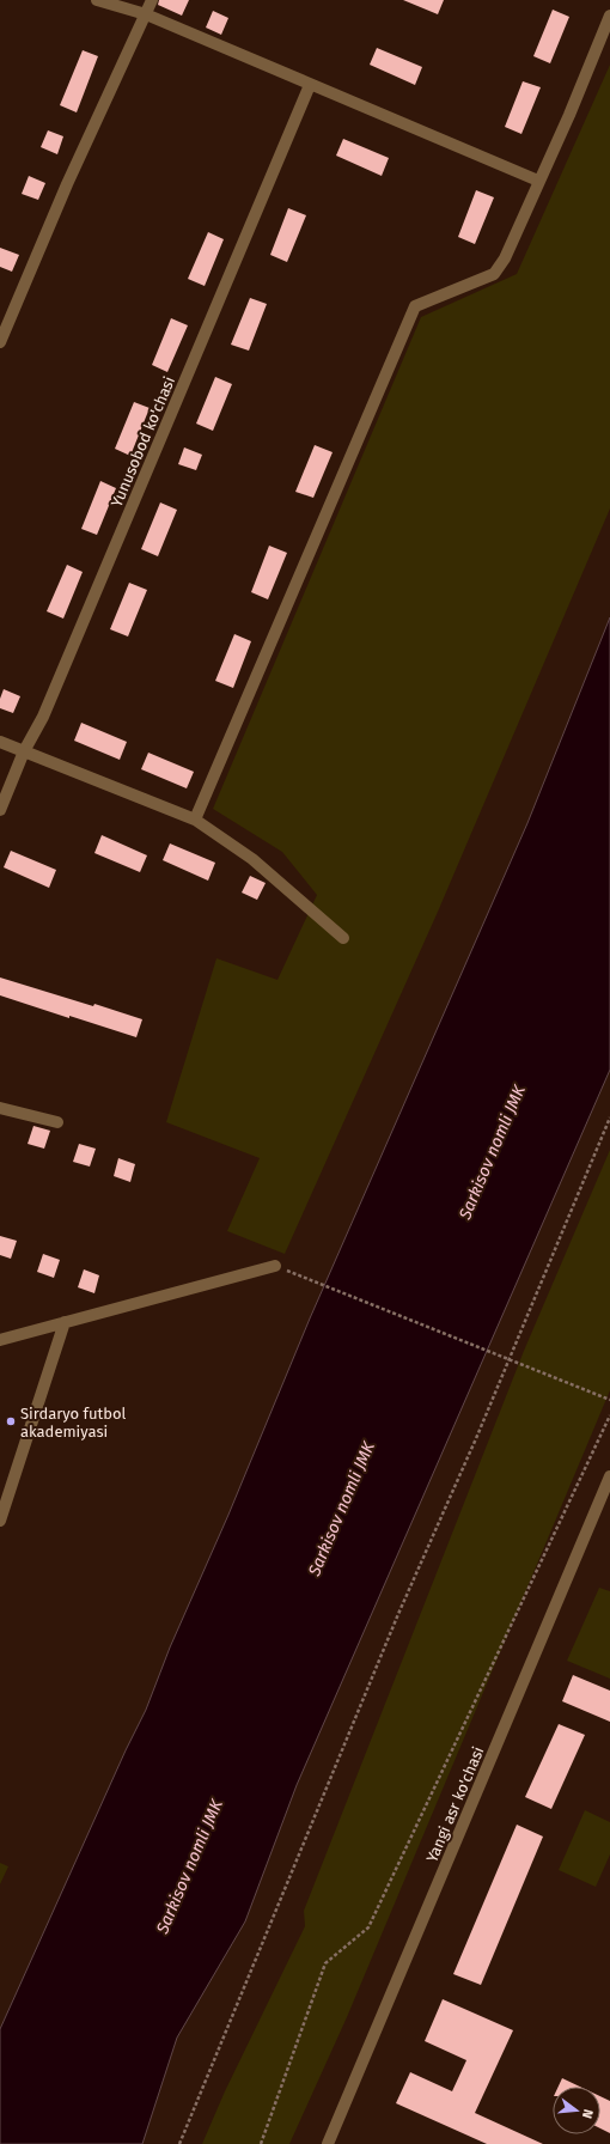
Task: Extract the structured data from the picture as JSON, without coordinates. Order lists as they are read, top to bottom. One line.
{"streets":{"street":["Yunusobod ko'chasi","Yangi asr ko'chasi"]},"water":["Sarkisov nomli JMK"],"places":["Sirdaryo futbol akademiyasi"],"north":"right"}
